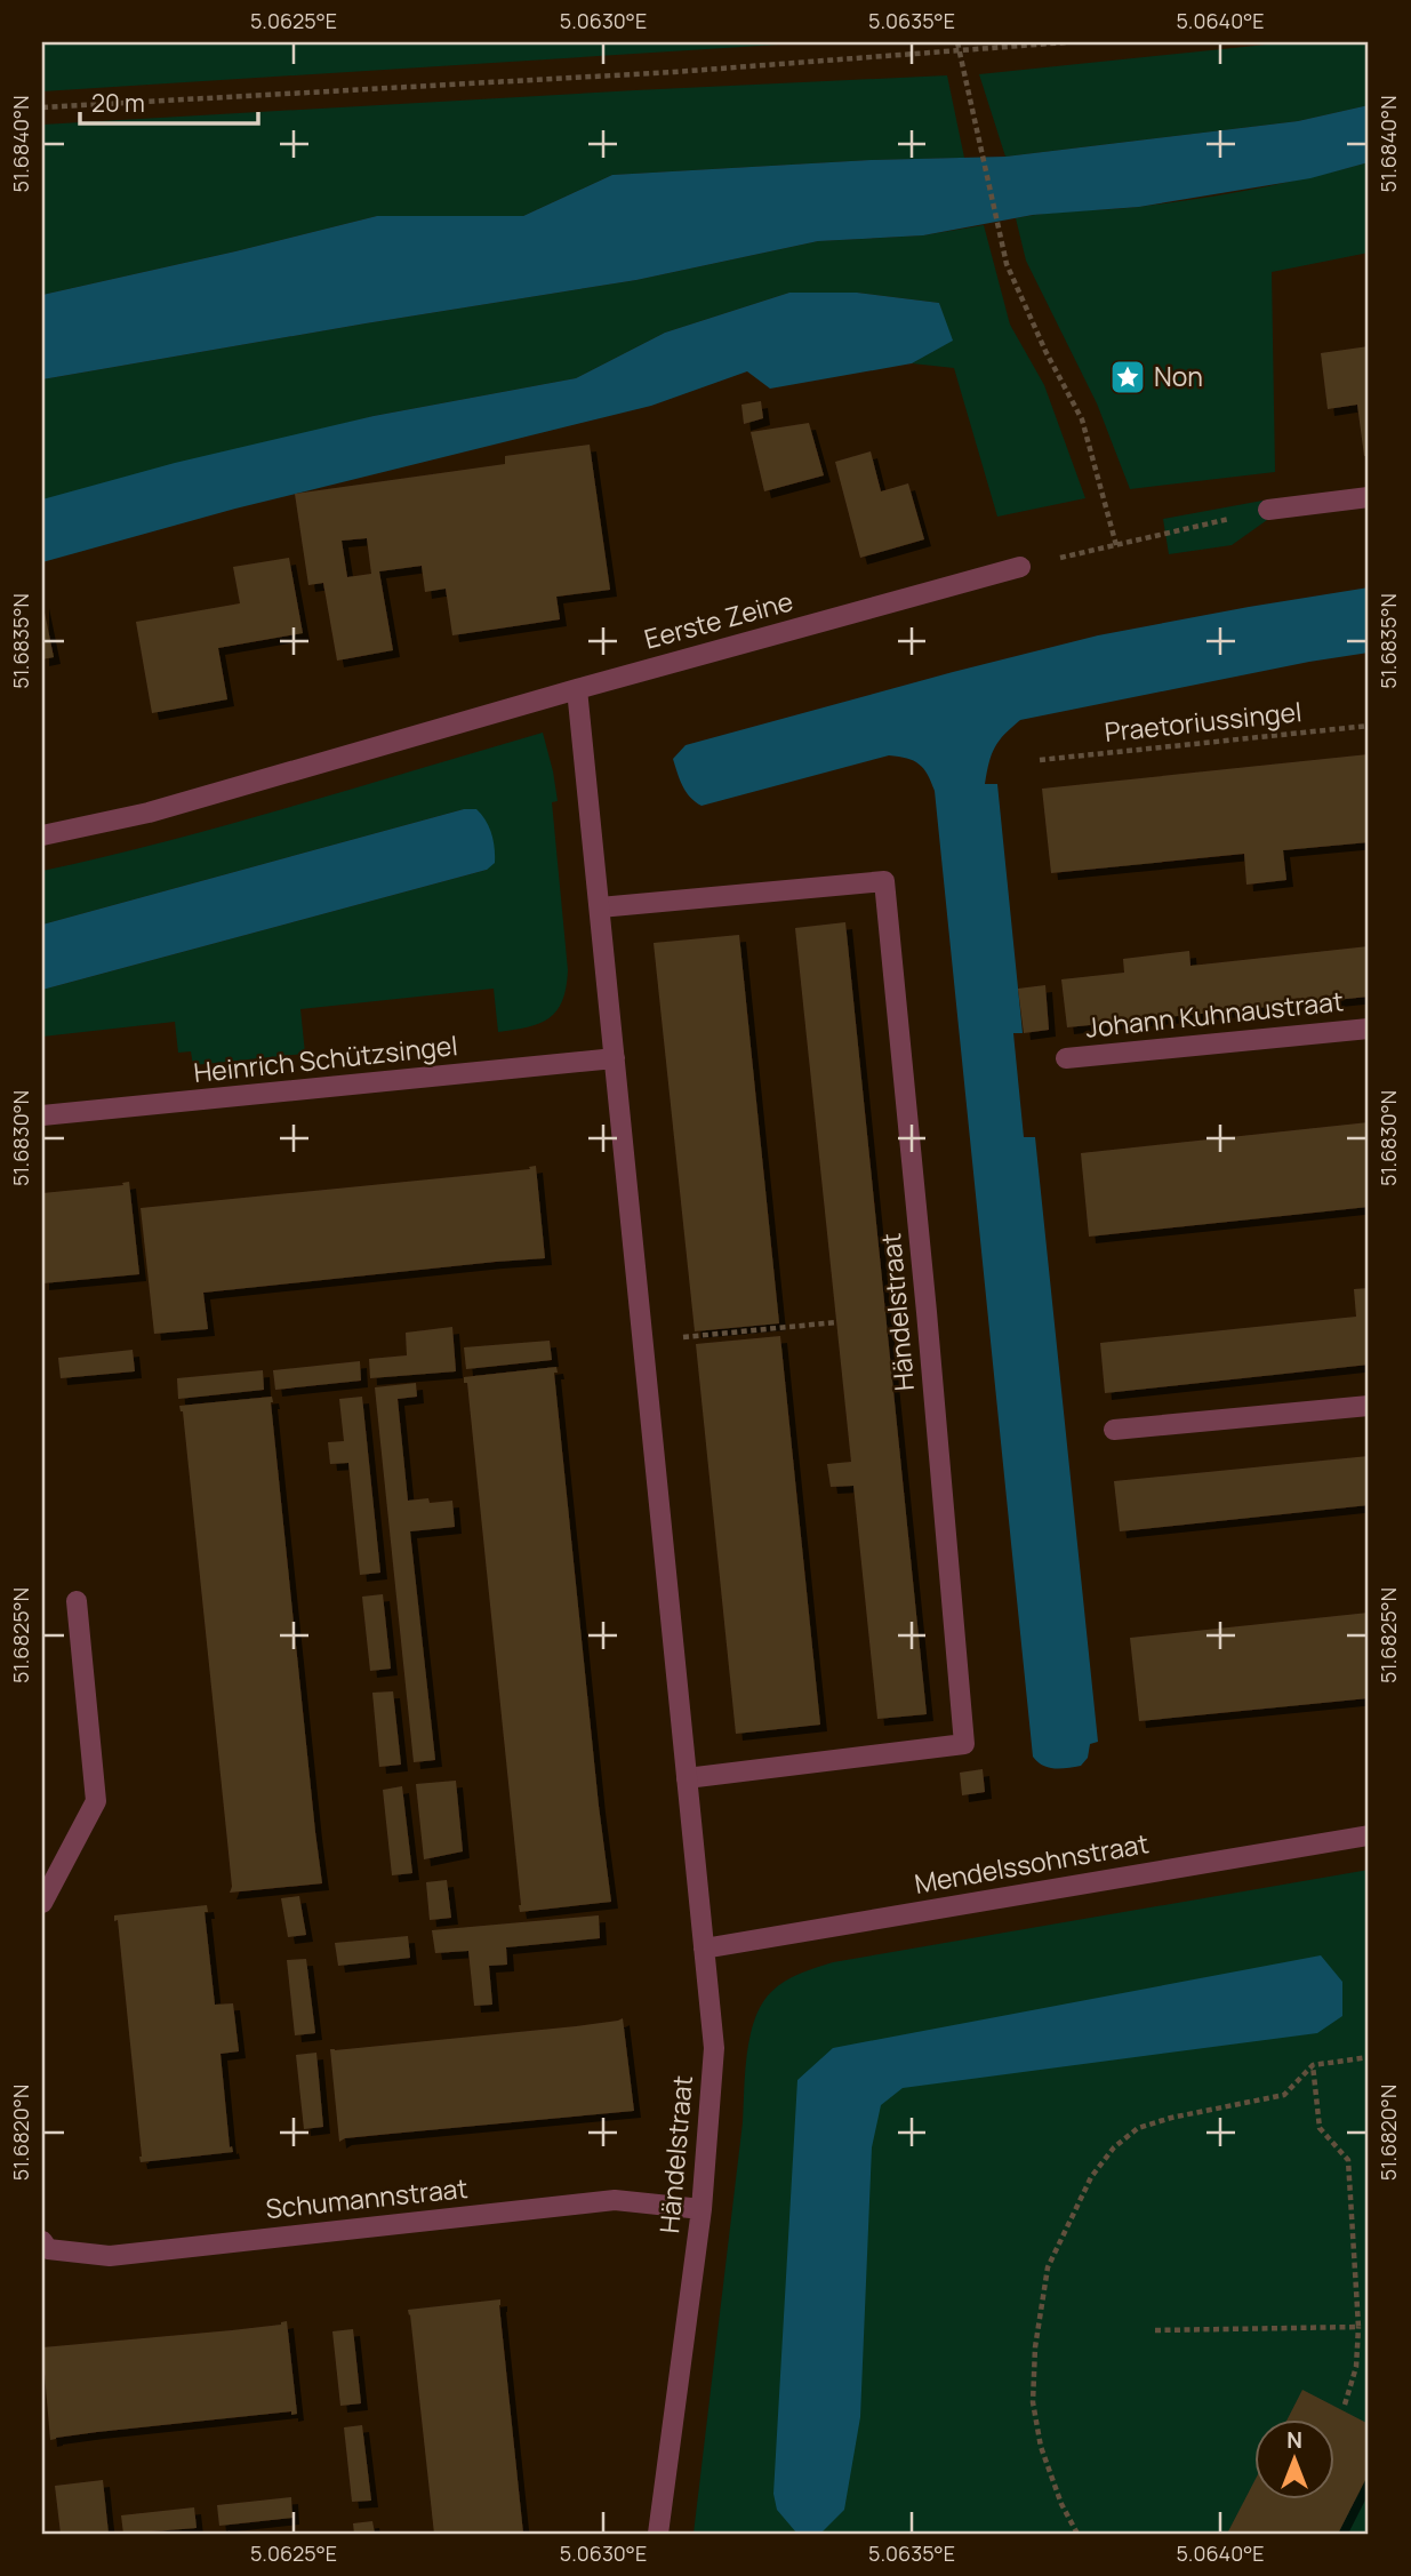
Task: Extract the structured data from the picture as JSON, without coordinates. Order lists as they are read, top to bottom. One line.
{"streets":{"street":["Eerste Zeine","Johann Kuhnaustraat","Heinrich Schützsingel","Händelstraat","Mendelssohnstraat","Schumannstraat"],"path":["Praetoriussingel"]},"crossings":[["Eerste Zeine","Händelstraat"],["Heinrich Schützsingel","Händelstraat"],["Händelstraat","Mendelssohnstraat"],["Händelstraat","Schumannstraat"]],"places":{"place":["Non"]},"scale_bar":"20 m","north":"top","coordinates":["5.0625°E","5.0630°E","5.0635°E","5.0640°E","51.6840°N","51.6835°N","51.6830°N","51.6825°N","51.6820°N"]}
